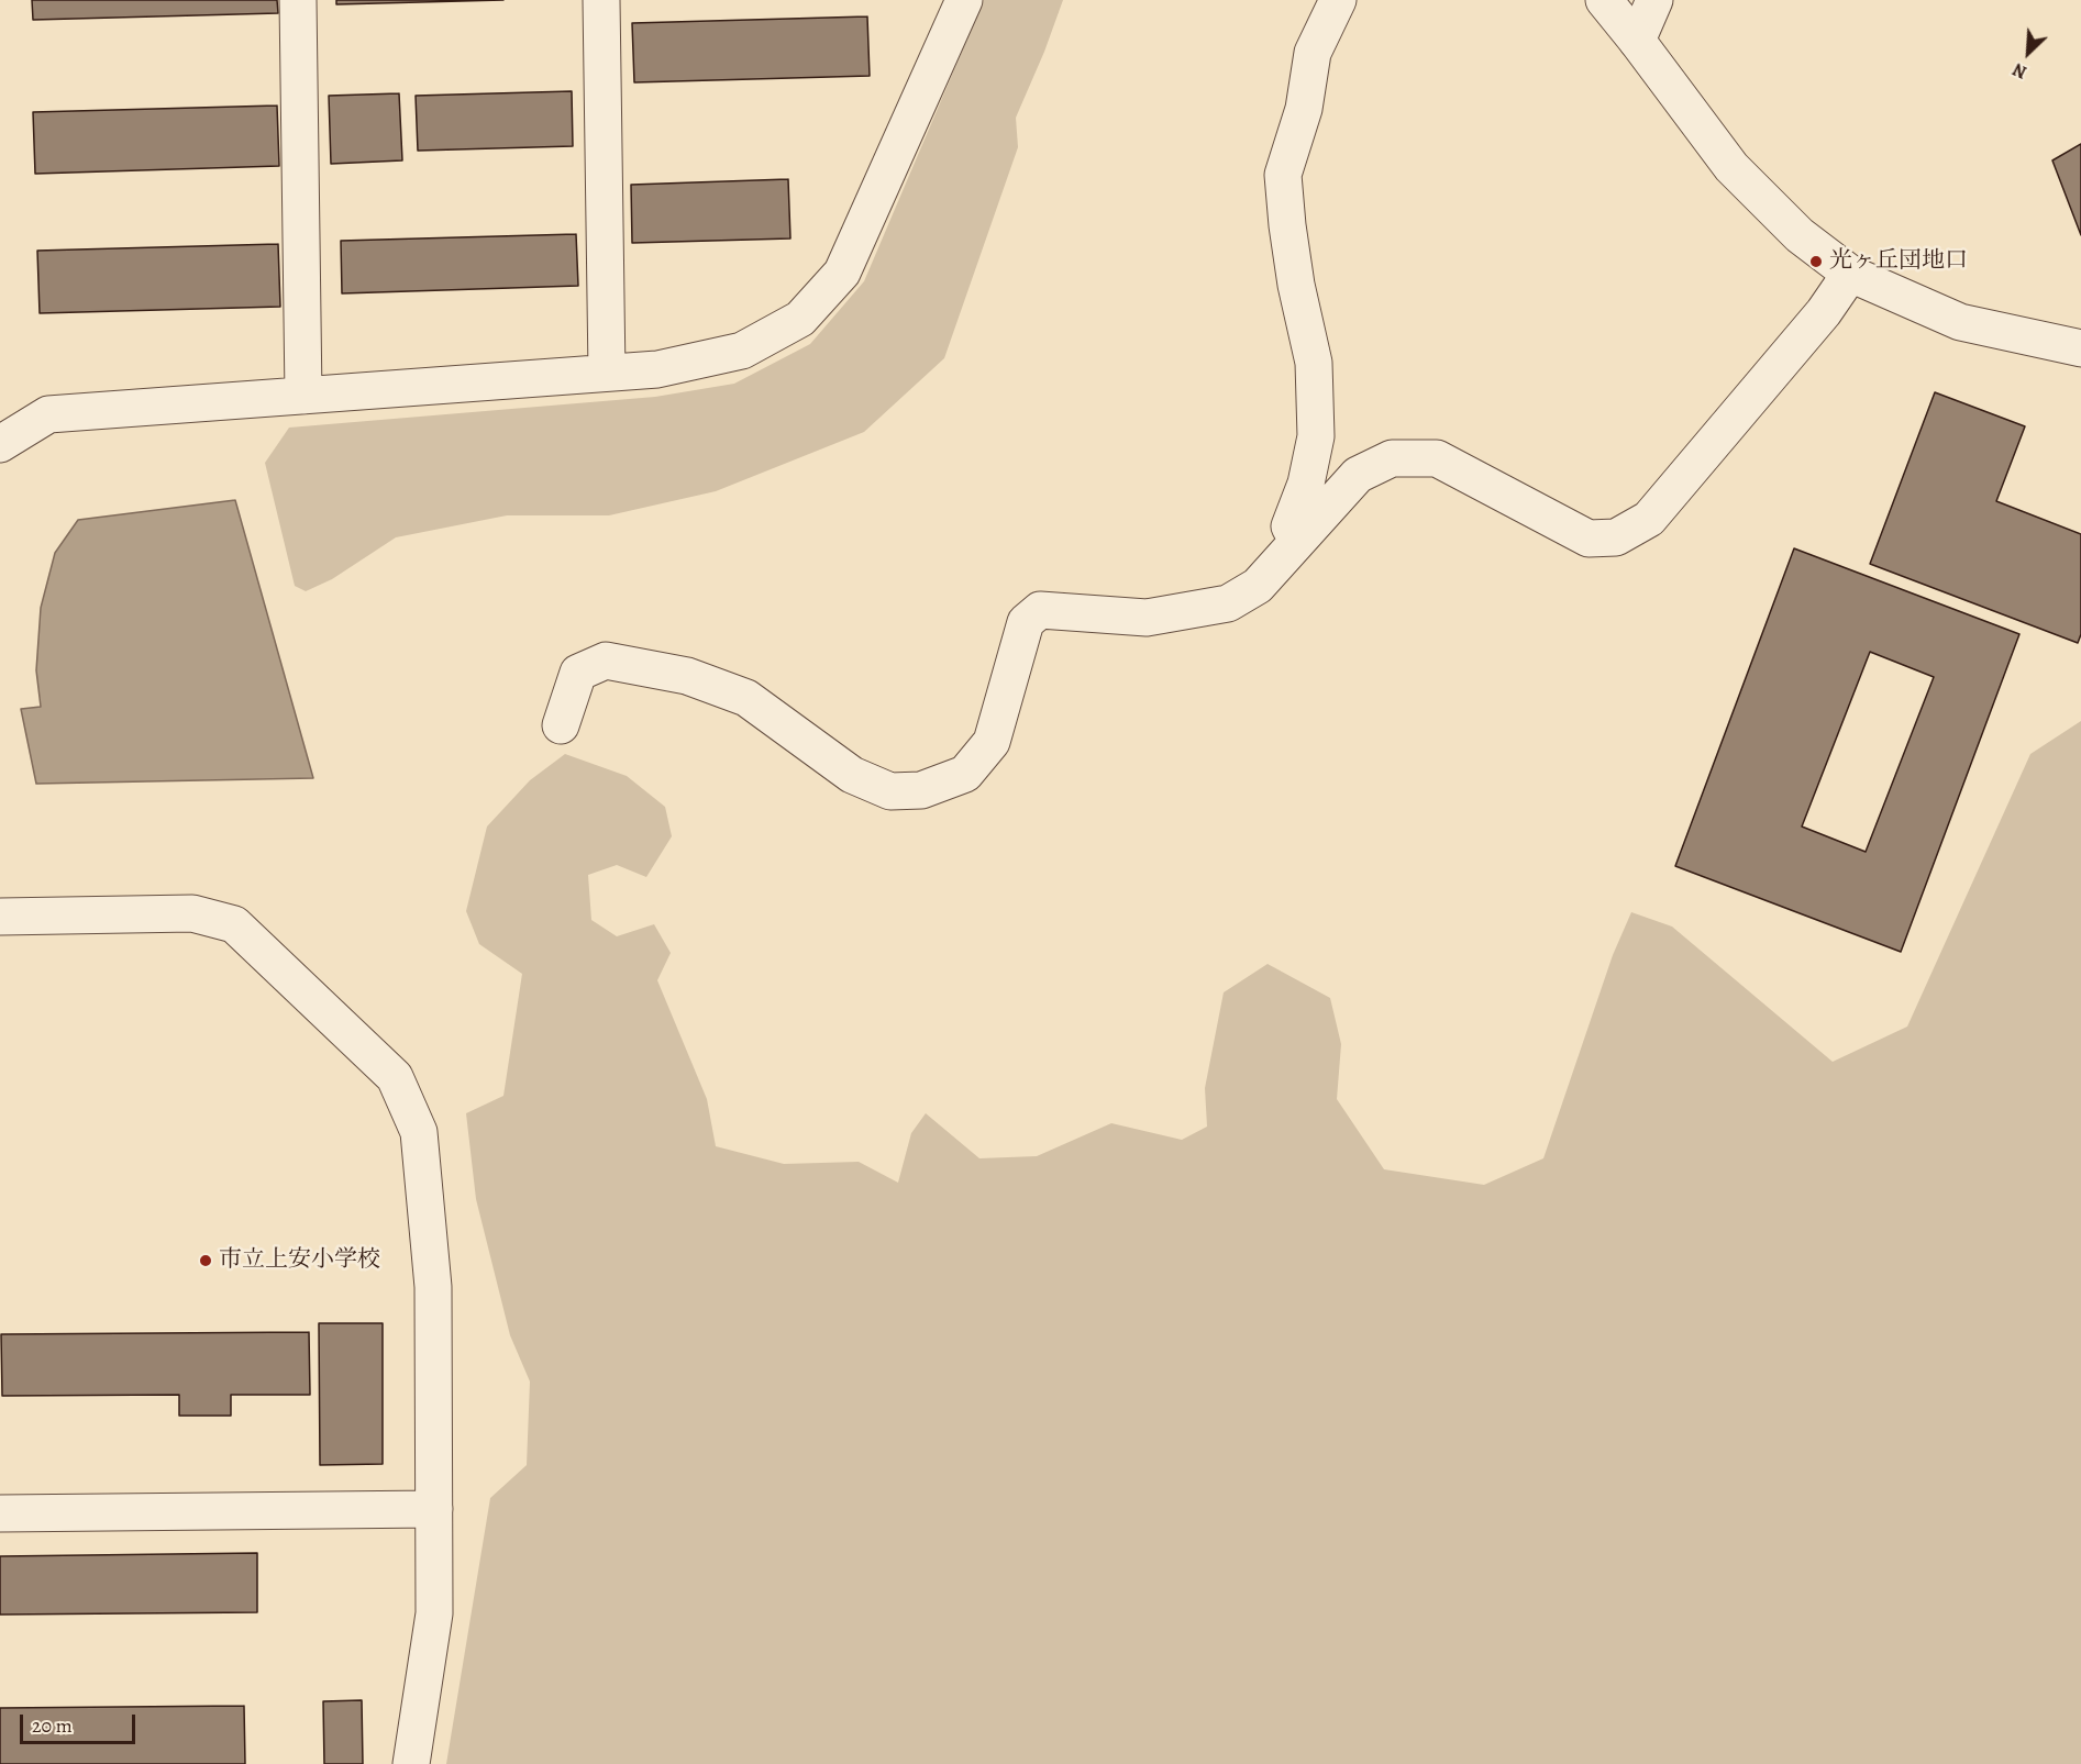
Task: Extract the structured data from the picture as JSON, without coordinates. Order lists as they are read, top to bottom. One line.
{"places":["光ヶ丘団地口","市立上安小学校"],"scale_bar":"20 m","north":"bottom left"}
